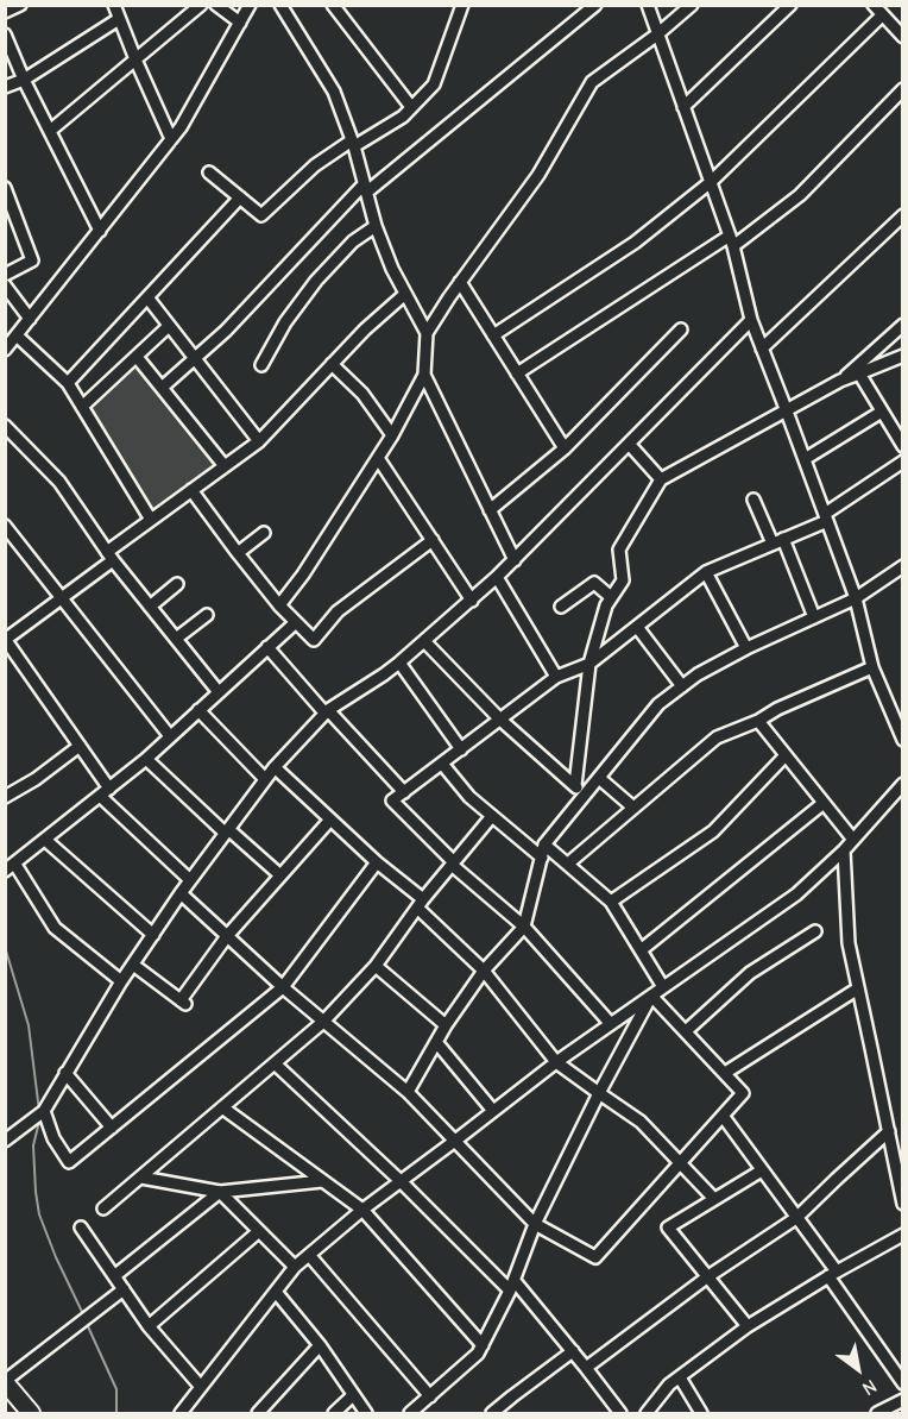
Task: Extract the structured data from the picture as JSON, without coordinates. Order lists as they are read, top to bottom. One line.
{"north":"bottom right"}
